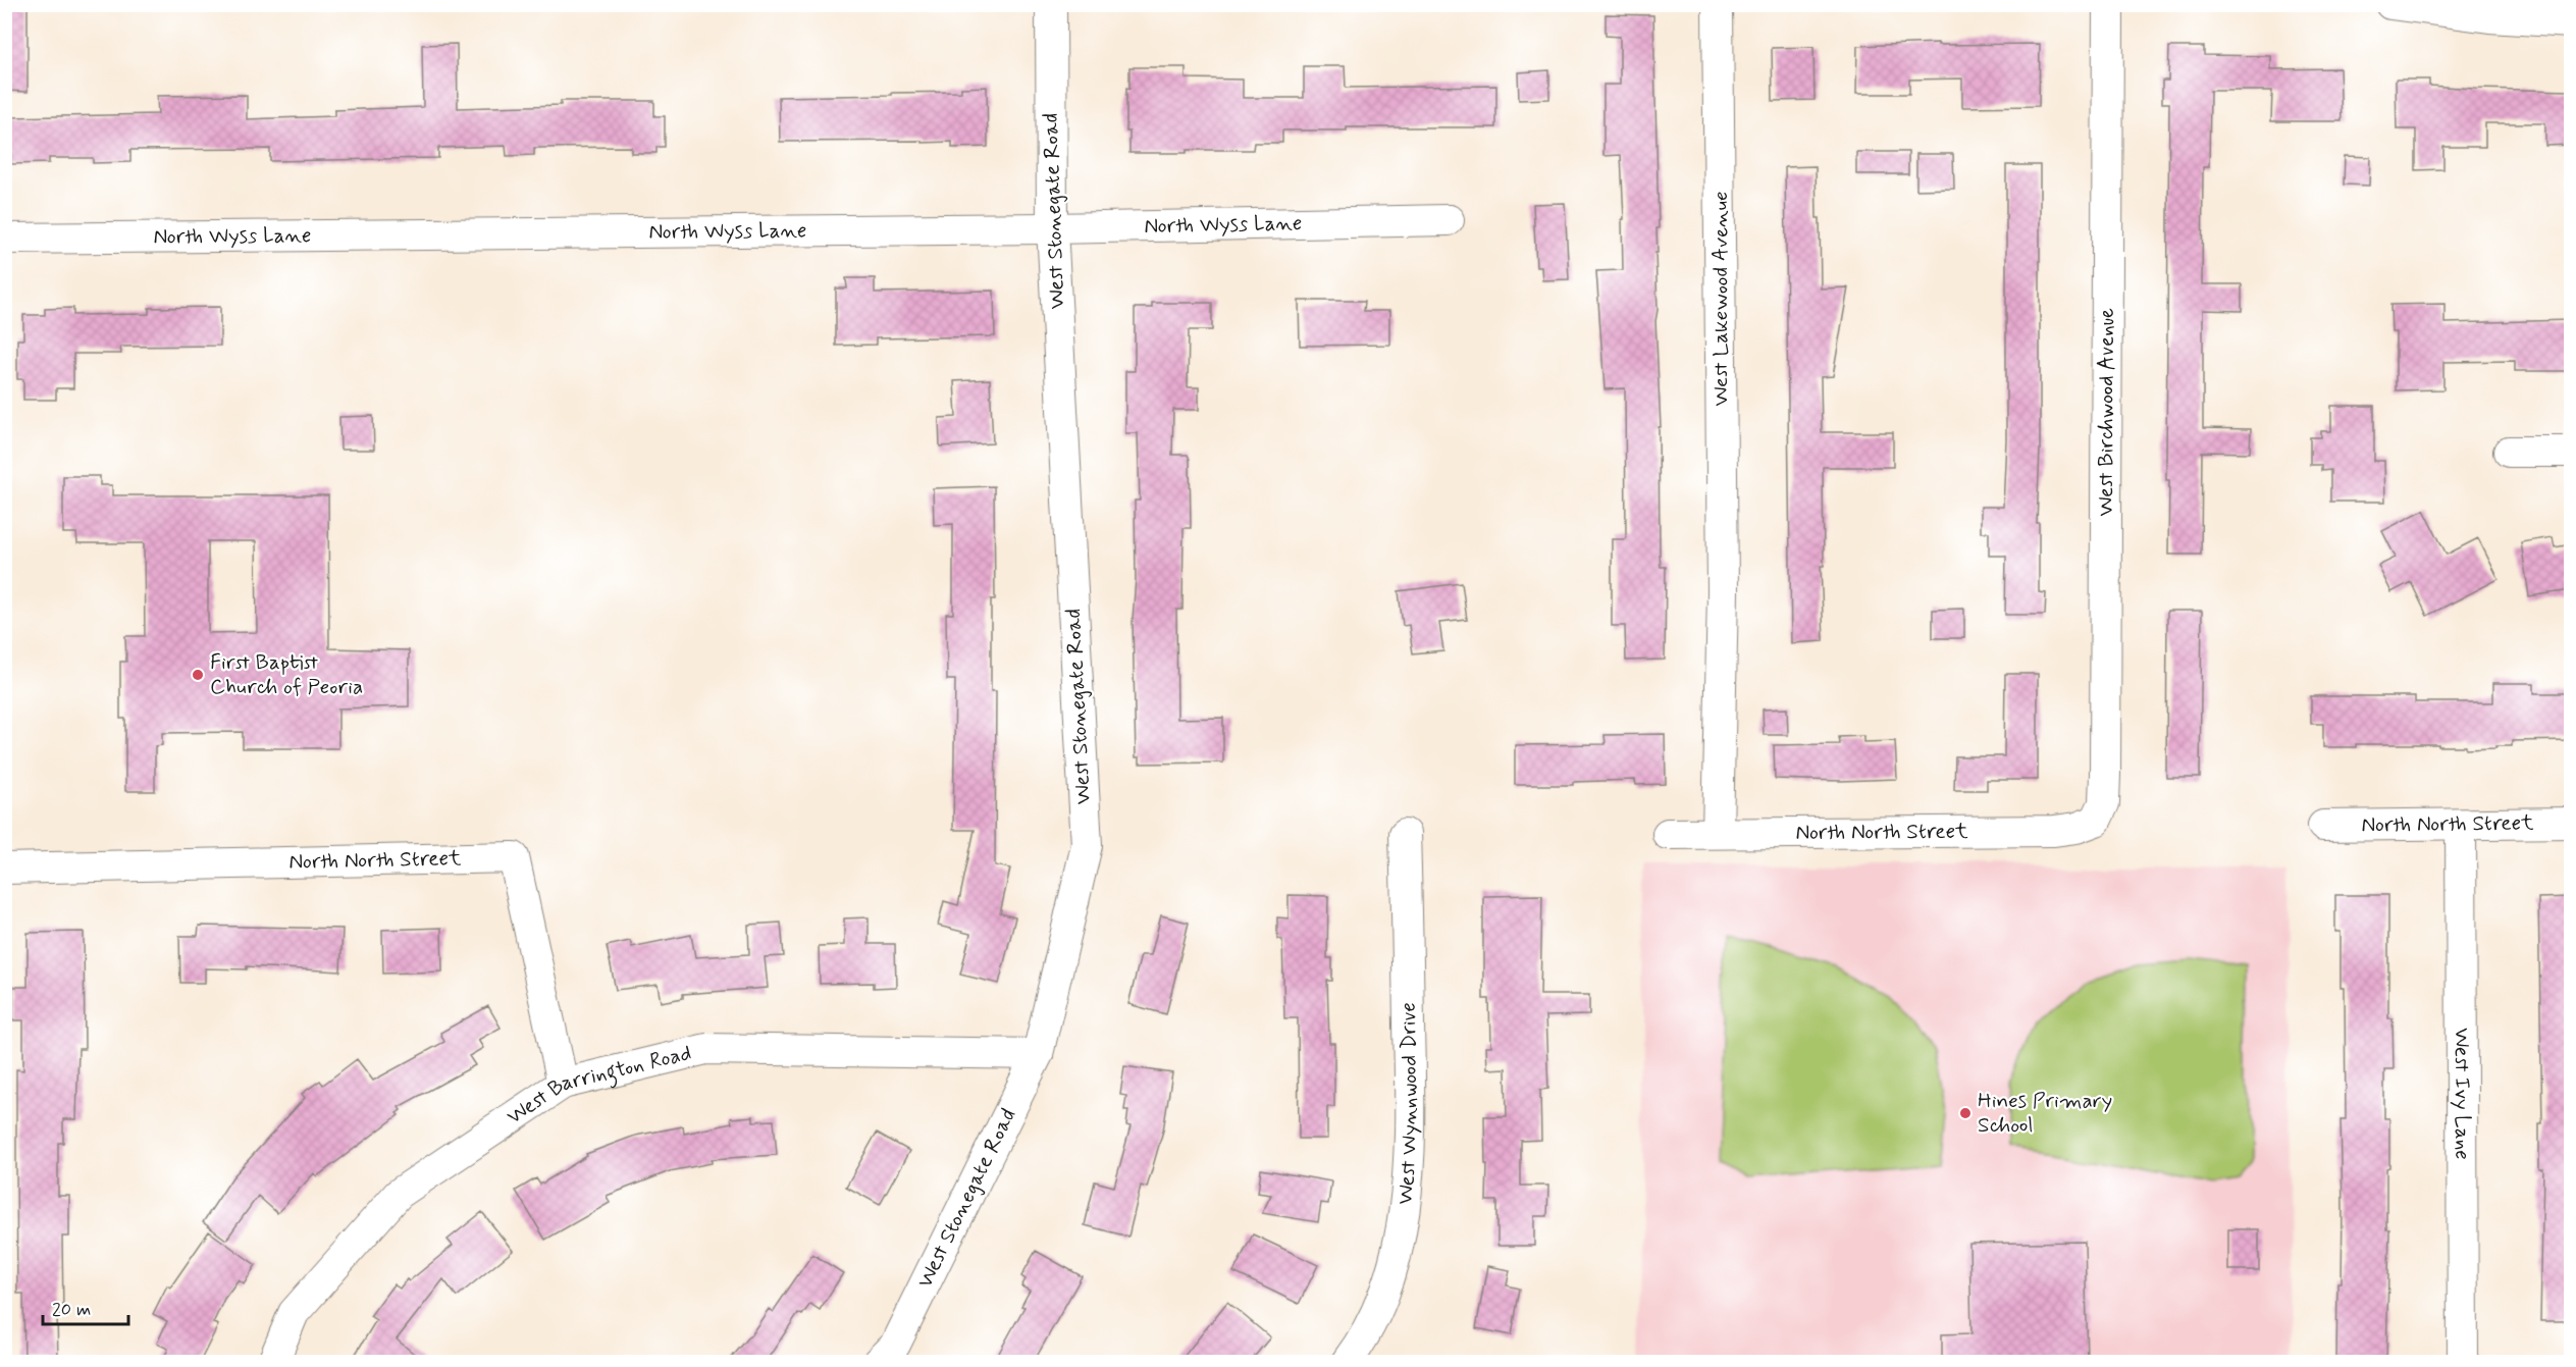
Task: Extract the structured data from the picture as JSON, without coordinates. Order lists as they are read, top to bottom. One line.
{"streets":{"street":["West Stonegate Road","North Wyss Lane","West Lakewood Avenue","West Birchwood Avenue","North North Street","West Barrington Road","West Ivy Lane","West Wynnwood Drive"]},"crossings":[["West Stonegate Road","North Wyss Lane"],["West Stonegate Road","West Barrington Road"],["West Lakewood Avenue","North North Street"],["West Birchwood Avenue","North North Street"],["North North Street","West Barrington Road"],["North North Street","West Ivy Lane"]],"places":["First Baptist Church of Peoria","Hines Primary School"],"scale_bar":"20 m"}
